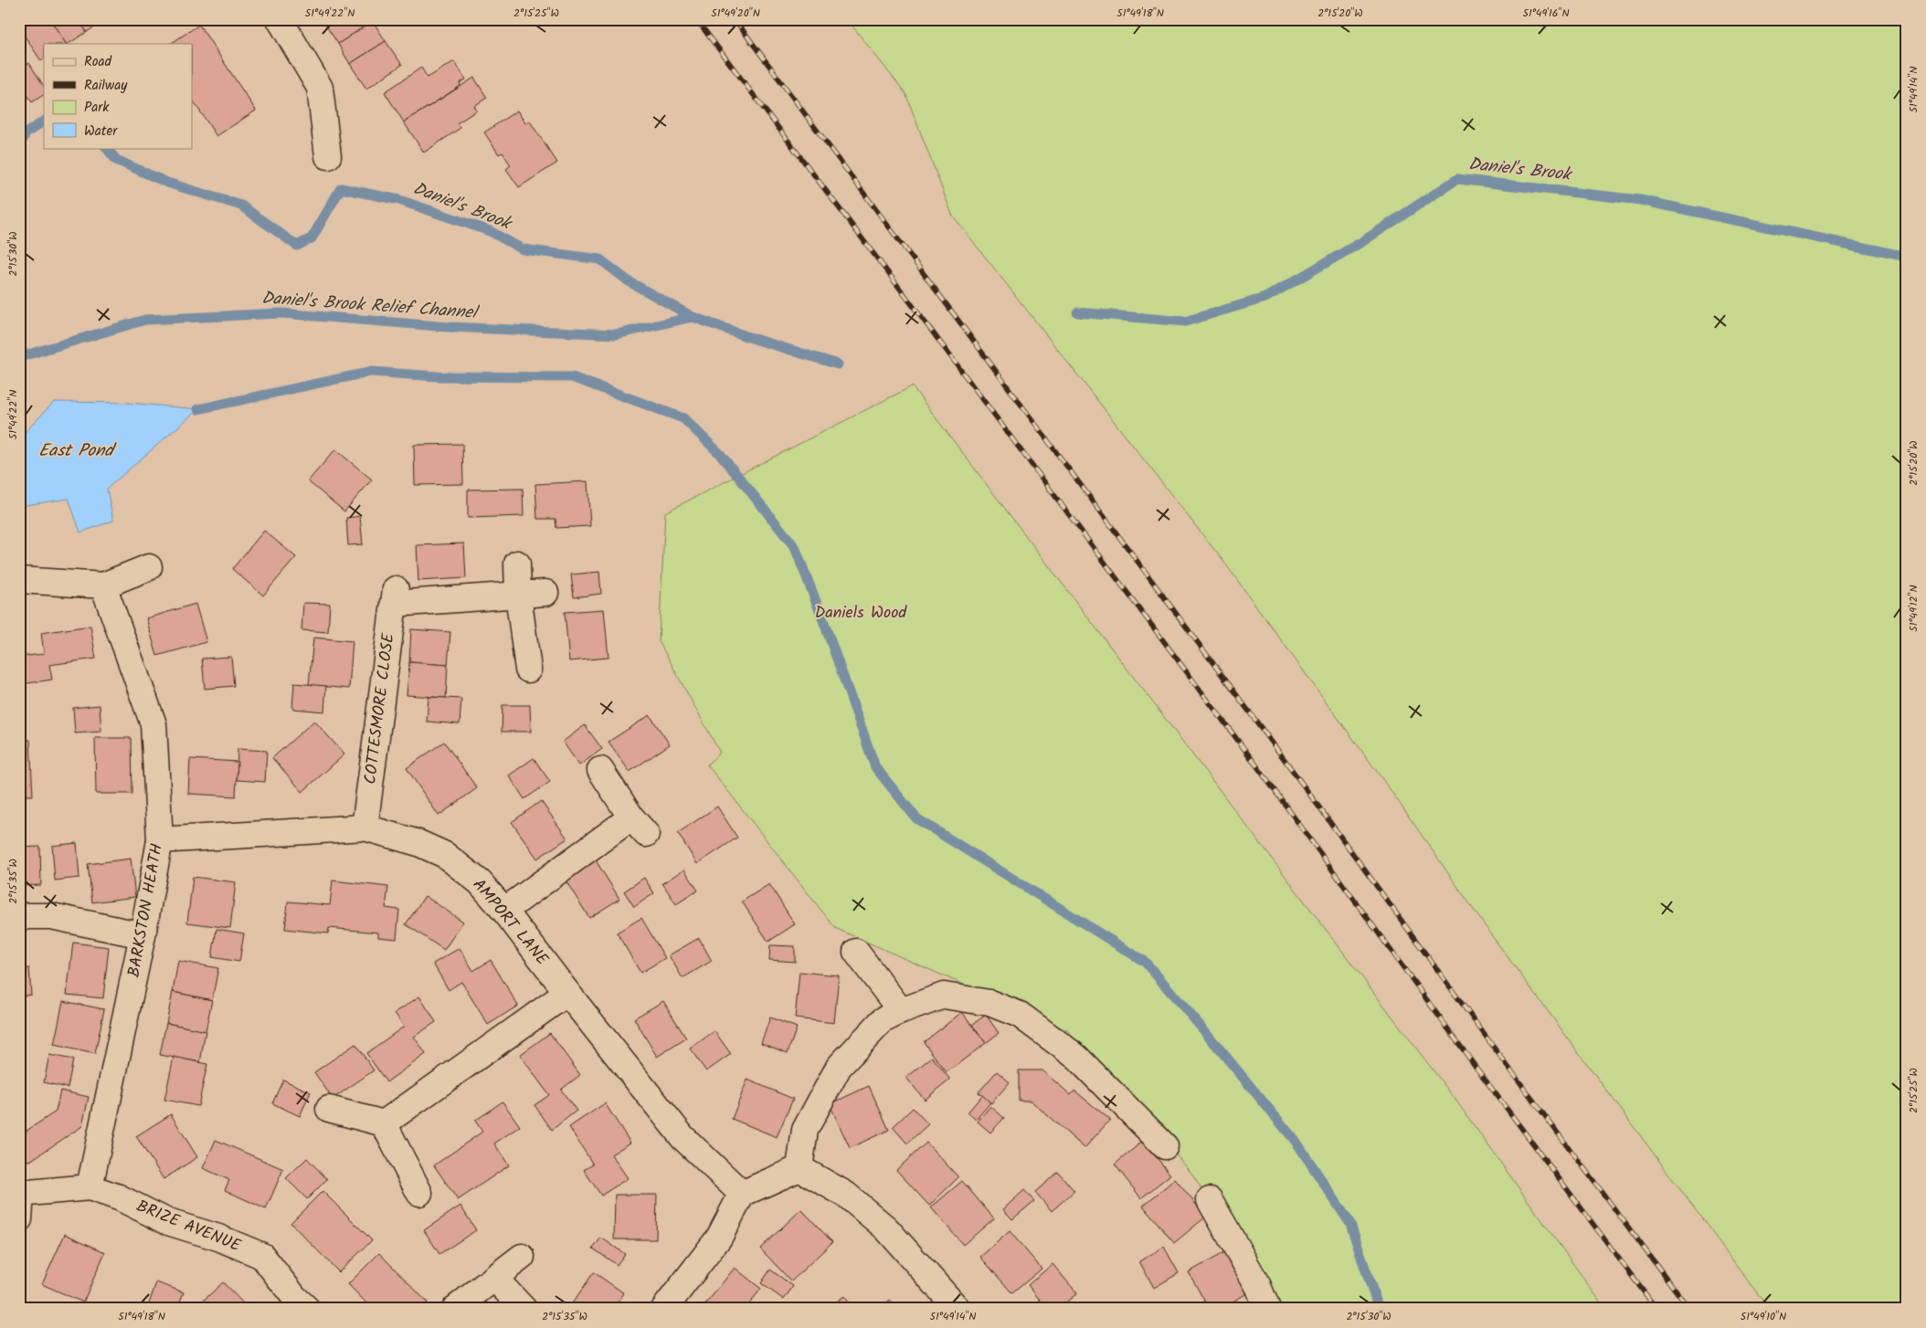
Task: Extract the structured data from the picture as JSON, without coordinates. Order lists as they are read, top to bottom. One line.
{"streets":{"street":["COTTESMORE CLOSE","BARKSTON HEATH","AMPORT LANE","BRIZE AVENUE"]},"crossings":[["COTTESMORE CLOSE","AMPORT LANE"],["BARKSTON HEATH","AMPORT LANE"],["BARKSTON HEATH","BRIZE AVENUE"]],"water":["Daniel's Brook","Daniel's Brook Relief Channel","East Pond"],"parks":["Daniels Wood"],"legend":["Road","Railway","Park","Water"],"coordinates":["51°49'22\"N","2°15'25\"W","51°49'20\"N","51°49'18\"N","2°15'20\"W","51°49'16\"N","51°49'14\"N","2°15'30\"W","51°49'12\"N","2°15'35\"W","51°49'10\"N"]}
